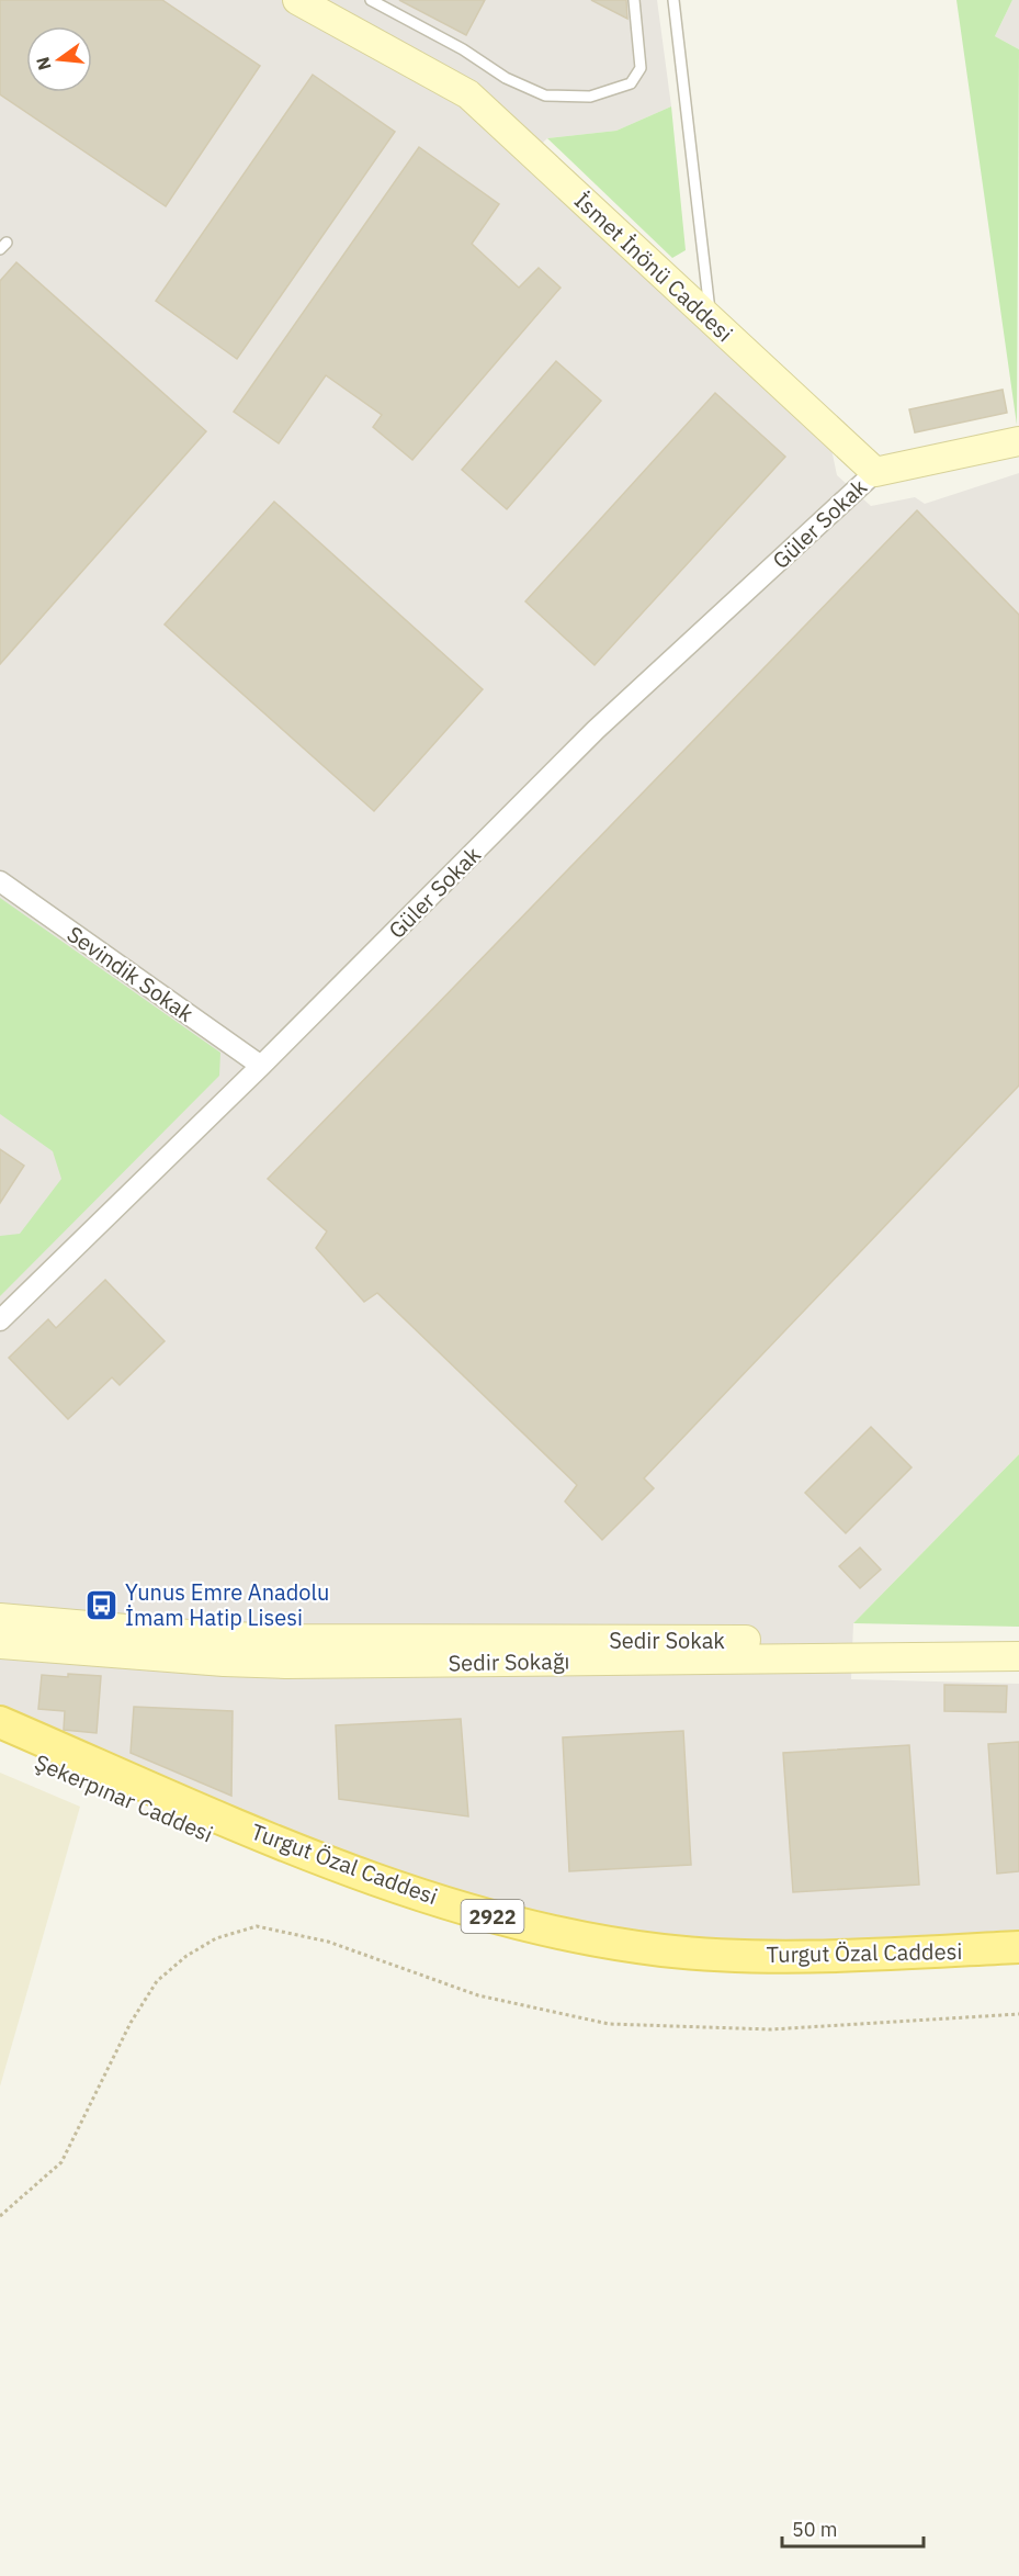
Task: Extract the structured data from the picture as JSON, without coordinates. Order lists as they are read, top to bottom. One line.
{"streets":{"main road":["Şekerpınar Caddesi","Turgut Özal Caddesi","2922"],"street":["İsmet İnönü Caddesi","Güler Sokak","Sevindik Sokak","Sedir Sokak","Sedir Sokağı"]},"crossings":[["İsmet İnönü Caddesi","Güler Sokak"],["Güler Sokak","Sevindik Sokak"],["Sedir Sokak","Sedir Sokağı"]],"places":{"bus stop":["Yunus Emre Anadolu İmam Hatip Lisesi"]},"scale_bar":"50 m","north":"left"}
